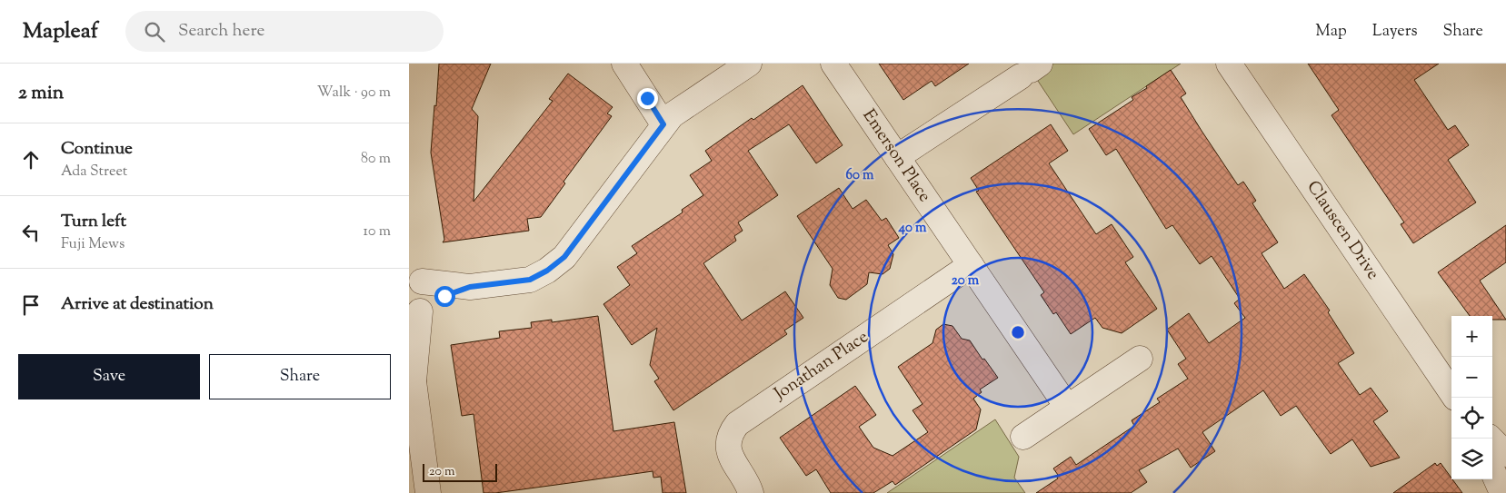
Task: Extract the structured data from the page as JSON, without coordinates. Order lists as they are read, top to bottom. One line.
{"streets":{"street":["Emerson Place","Clauscen Drive","Jonathan Place"]},"crossings":[["Emerson Place","Jonathan Place"]],"scale_bar":"20 m","page":{"header":"Mapleaf","search":"Search here","nav":["Map","Layers","Share"],"heading":["2 min","Walk · 90 m"],"list":[["Continue","Ada Street","80 m"],["Turn left","Fuji Mews","10 m"],"Arrive at destination"],"map_buttons":["+","−"],"buttons":["Save","Share"],"scale":"20 m"},"rings":["60 m","40 m","20 m"]}
